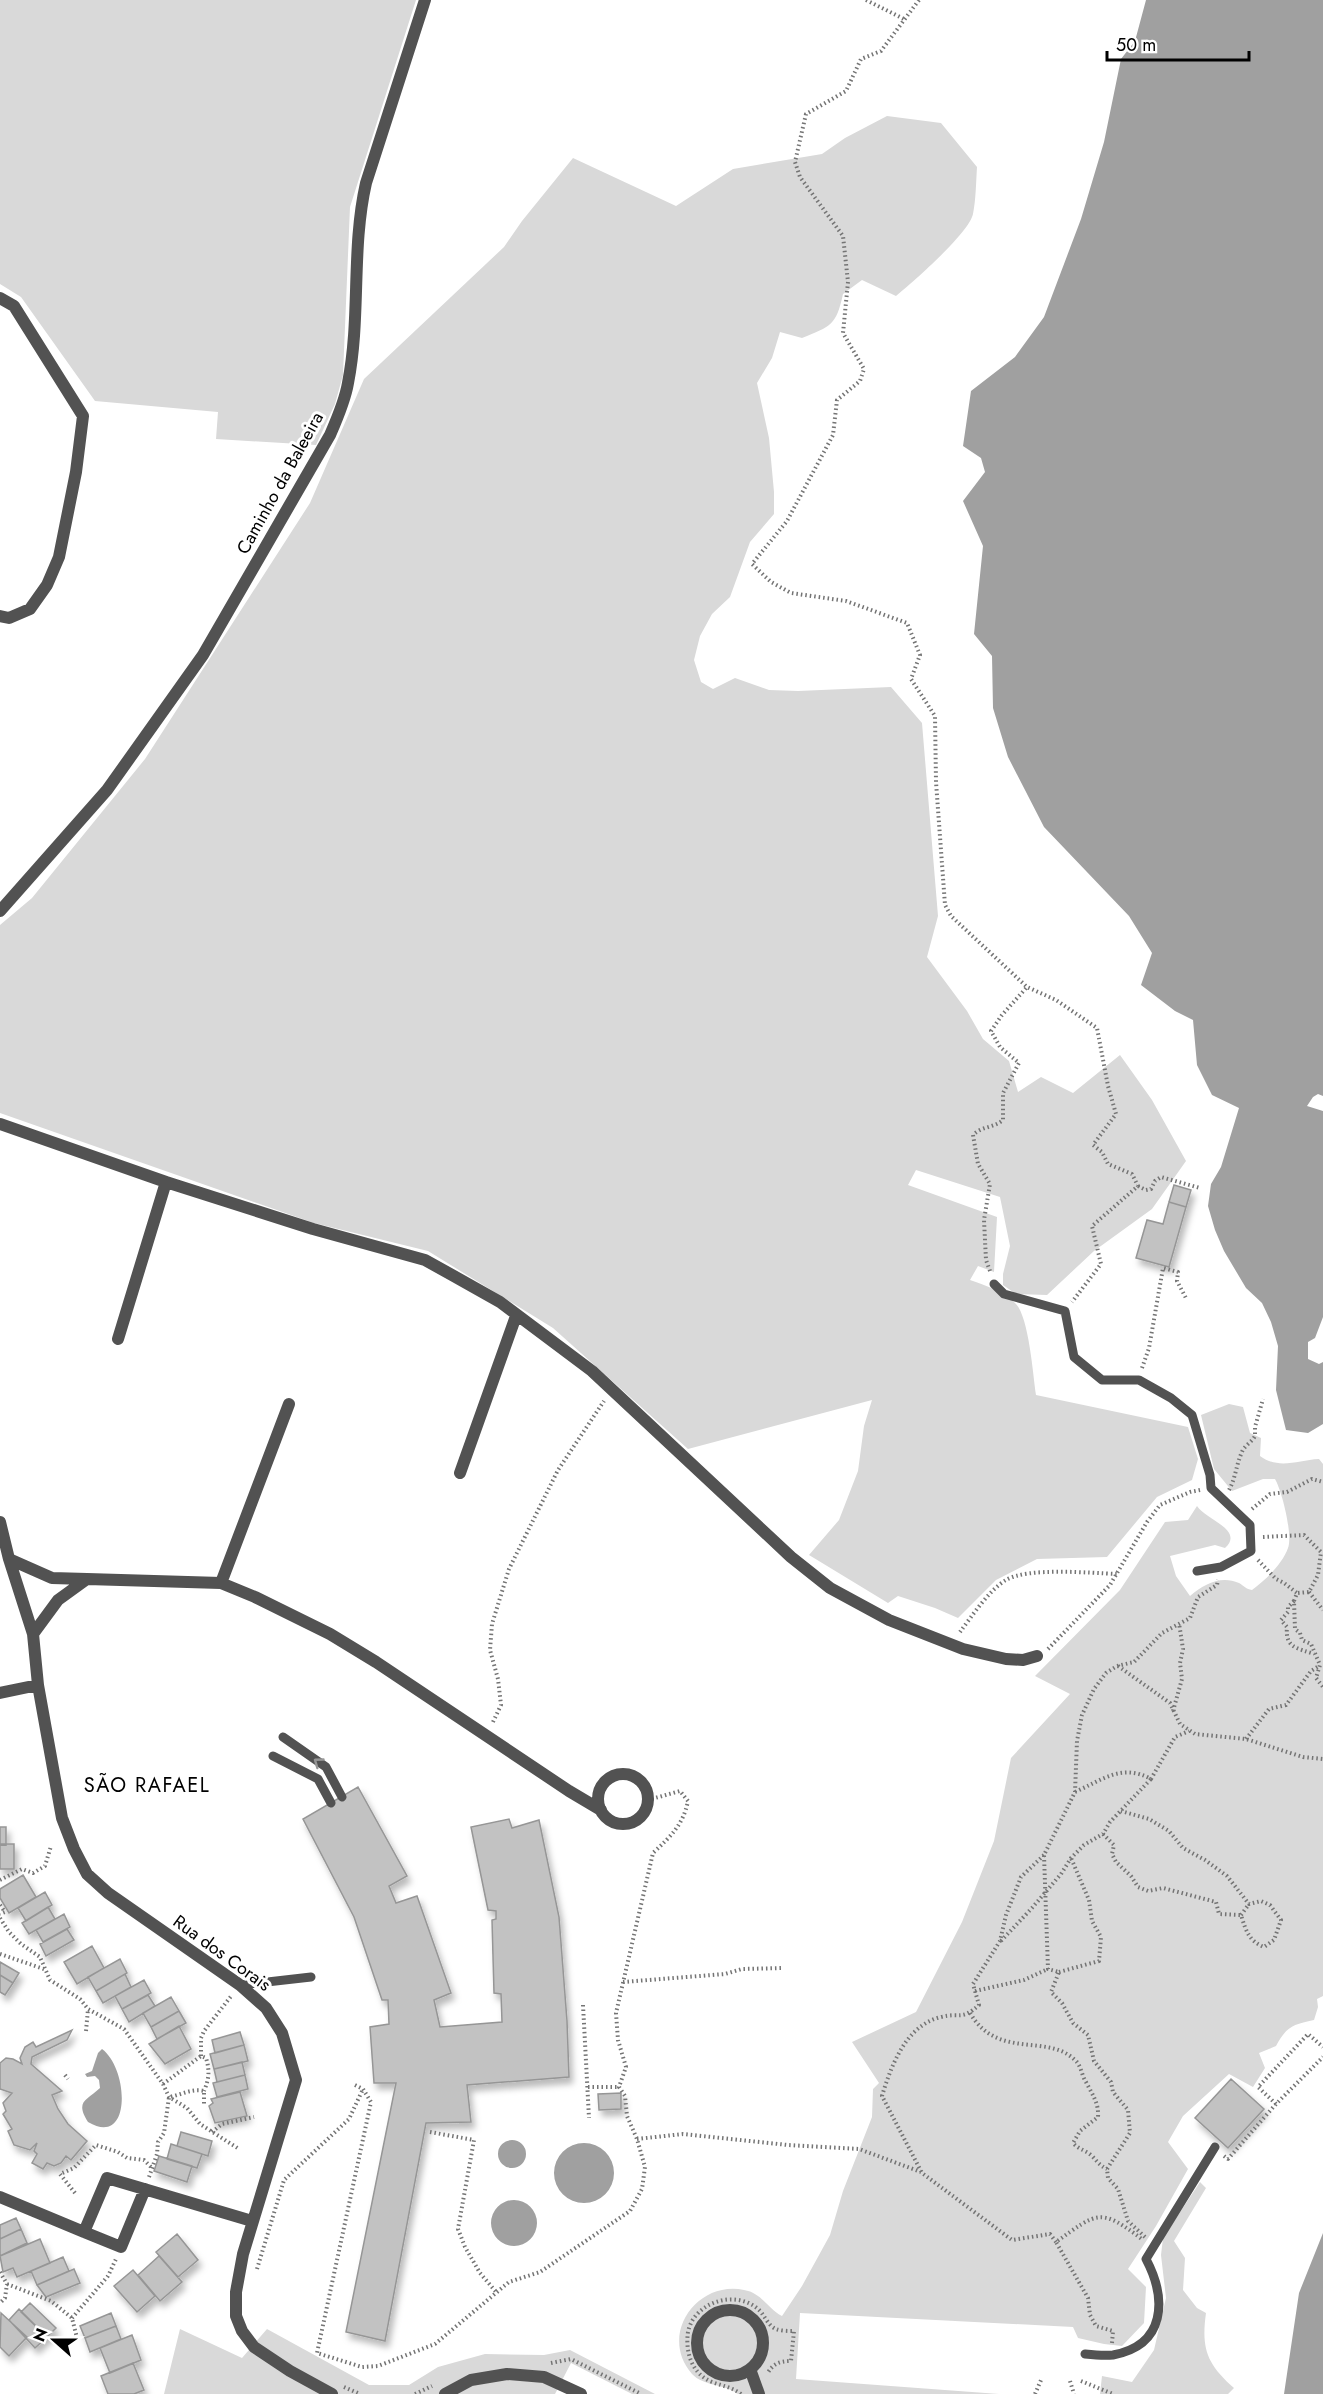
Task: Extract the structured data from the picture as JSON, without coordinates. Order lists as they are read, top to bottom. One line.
{"streets":{"street":["Caminho da Baleeira","Rua dos Corais"]},"districts":["SÃO RAFAEL"],"scale_bar":"50 m","north":"left"}
